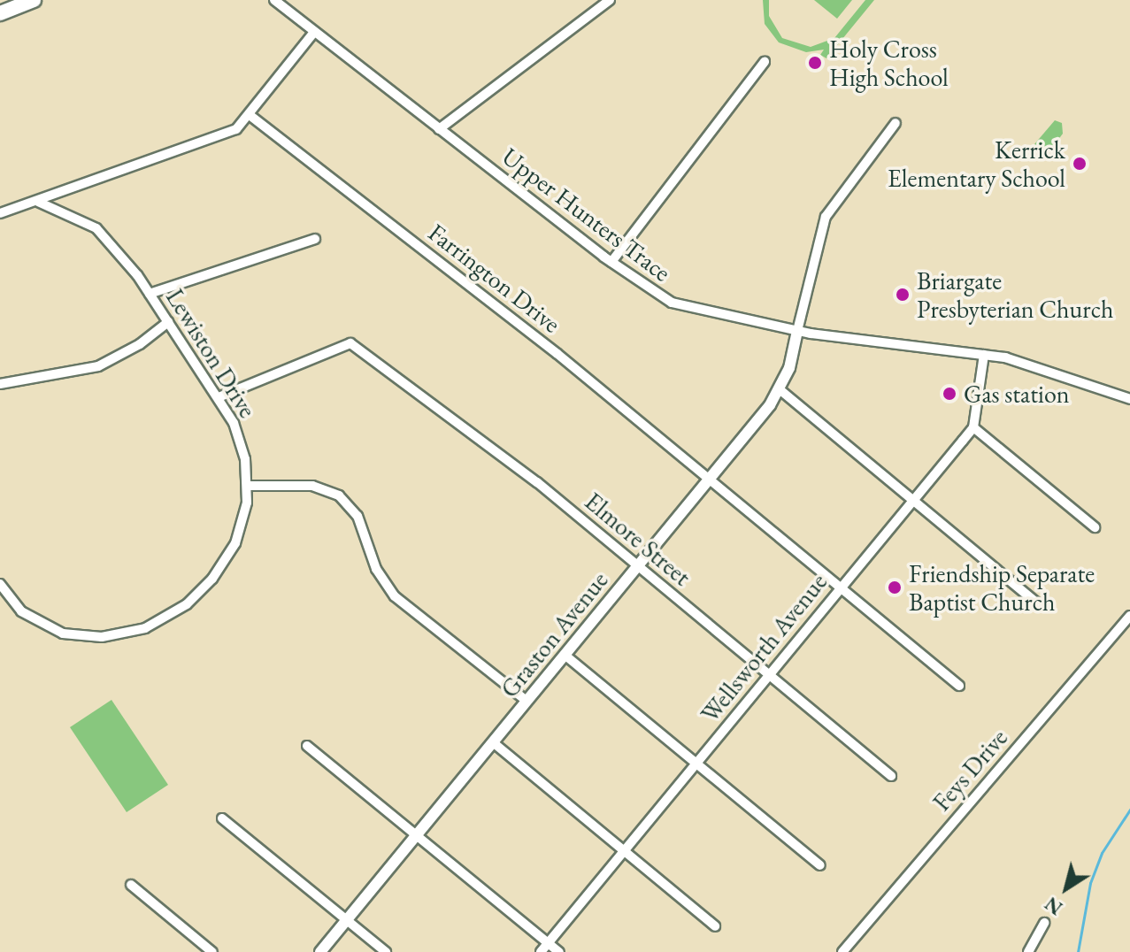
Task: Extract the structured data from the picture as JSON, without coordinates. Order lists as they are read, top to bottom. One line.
{"streets":{"street":["Upper Hunters Trace","Farrington Drive","Lewiston Drive","Elmore Street","Graston Avenue","Wellsworth Avenue","Feys Drive"]},"crossings":[["Upper Hunters Trace","Graston Avenue"],["Farrington Drive","Graston Avenue"],["Farrington Drive","Wellsworth Avenue"],["Lewiston Drive","Elmore Street"],["Elmore Street","Graston Avenue"],["Elmore Street","Wellsworth Avenue"]],"places":["Holy Cross High School","Kerrick Elementary School","Briargate Presbyterian Church","Gas station","Friendship Separate Baptist Church"],"north":"bottom left"}
